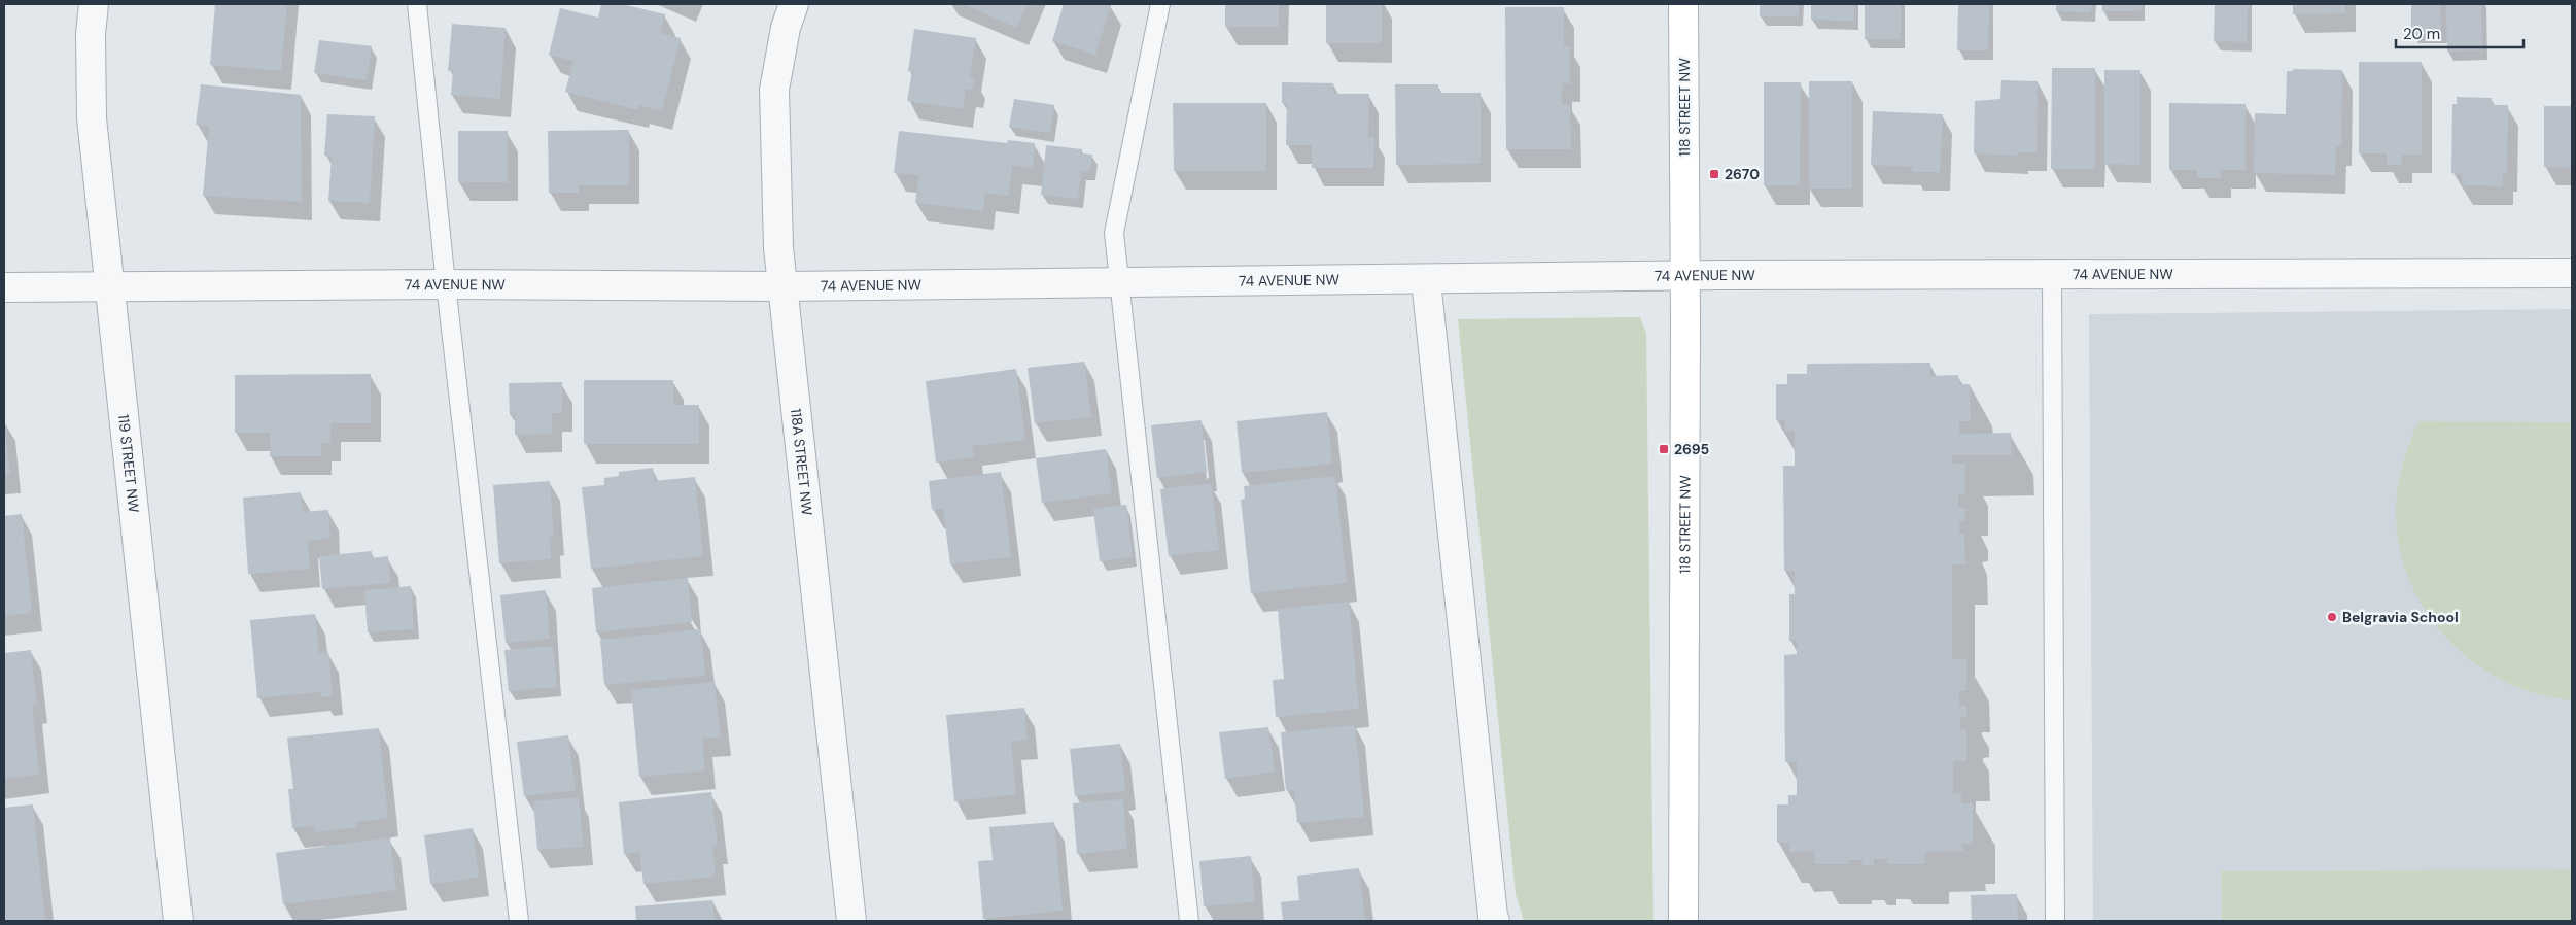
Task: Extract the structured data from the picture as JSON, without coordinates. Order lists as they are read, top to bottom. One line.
{"streets":{"street":["118 STREET NW","74 AVENUE NW","119 STREET NW","118A STREET NW"]},"crossings":[["118 STREET NW","74 AVENUE NW"],["74 AVENUE NW","119 STREET NW"],["74 AVENUE NW","118A STREET NW"]],"places":{"transit":["2670","2695"],"other":["Belgravia School"]},"scale_bar":"20 m"}
